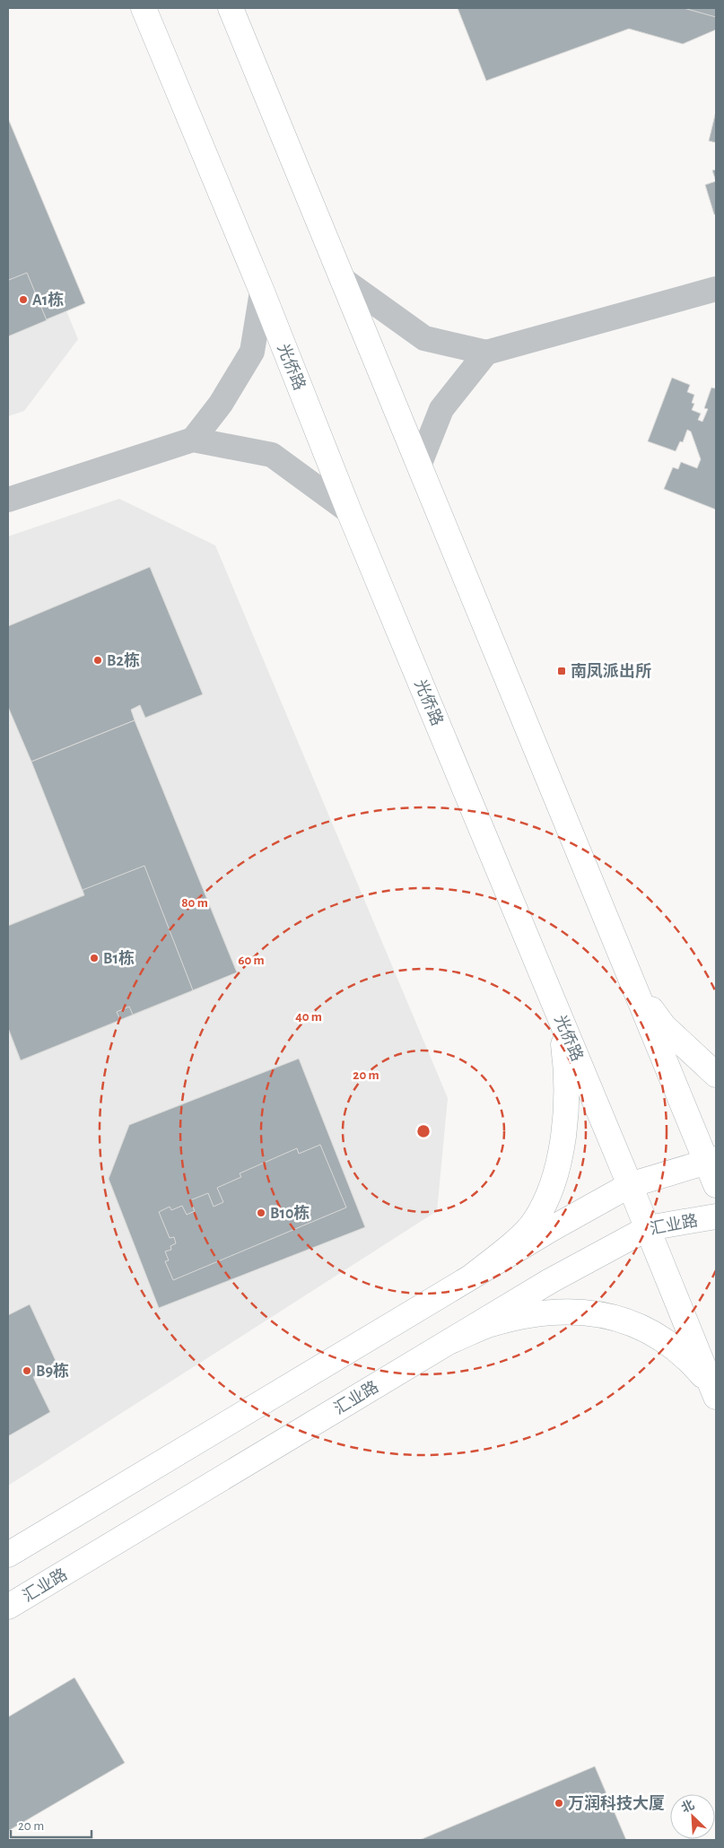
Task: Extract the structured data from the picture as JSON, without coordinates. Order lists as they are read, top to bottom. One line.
{"streets":{"main road":["光侨路","汇业路"]},"crossings":[["光侨路","汇业路"]],"places":{"other":["A1栋","B2栋","B1栋","B10栋","B9栋","万润科技大厦"],"transit":["南凤派出所"]},"scale_bar":"20 m","north":"top left","rings":["80 m","60 m","40 m","20 m"]}
